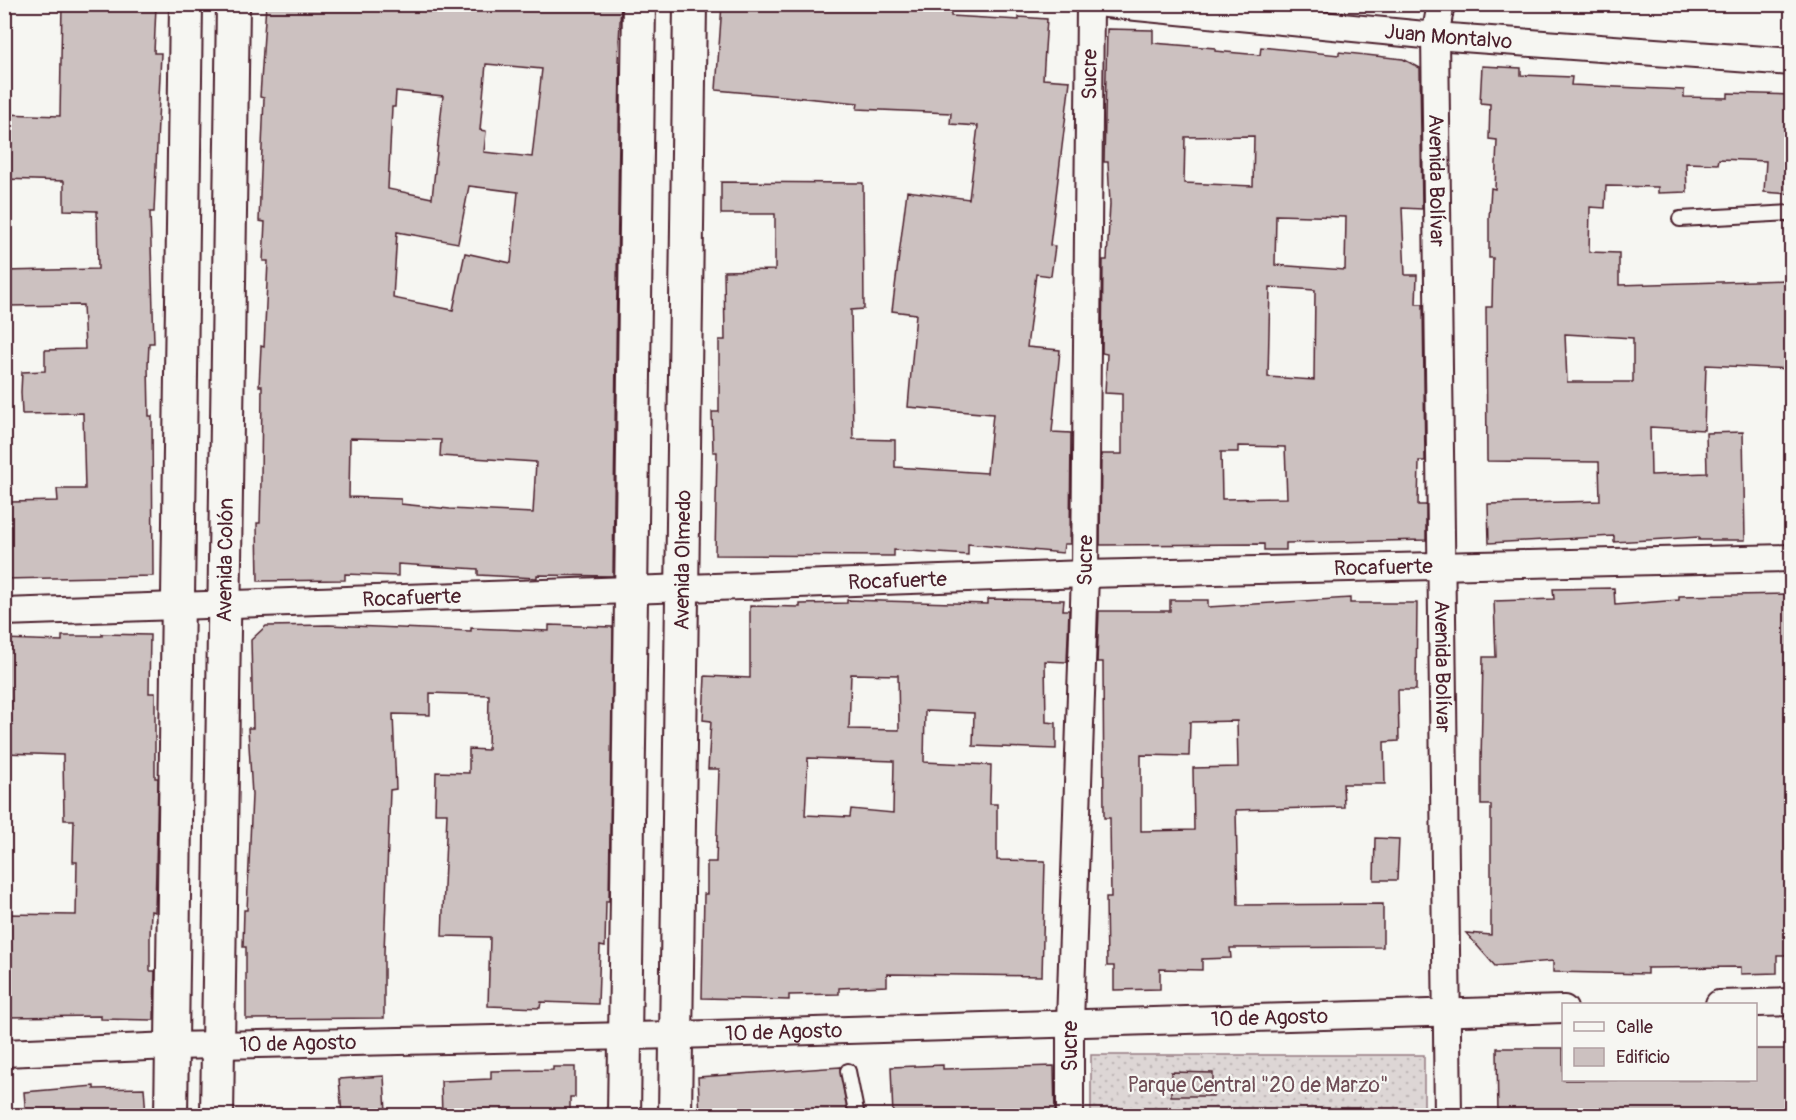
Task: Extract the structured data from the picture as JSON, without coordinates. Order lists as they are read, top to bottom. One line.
{"streets":{"street":["Juan Montalvo","Sucre","Avenida Bolívar","Avenida Colón","Avenida Olmedo","Rocafuerte","10 de Agosto"]},"crossings":[["Juan Montalvo","Avenida Bolívar"],["Sucre","Rocafuerte"],["Sucre","10 de Agosto"],["Avenida Bolívar","Rocafuerte"],["Avenida Bolívar","10 de Agosto"],["Avenida Colón","Rocafuerte"],["Avenida Colón","10 de Agosto"],["Avenida Olmedo","Rocafuerte"],["Avenida Olmedo","10 de Agosto"]],"parks":["Parque Central \"20 de Marzo\""],"legend":["Calle","Edificio"]}
